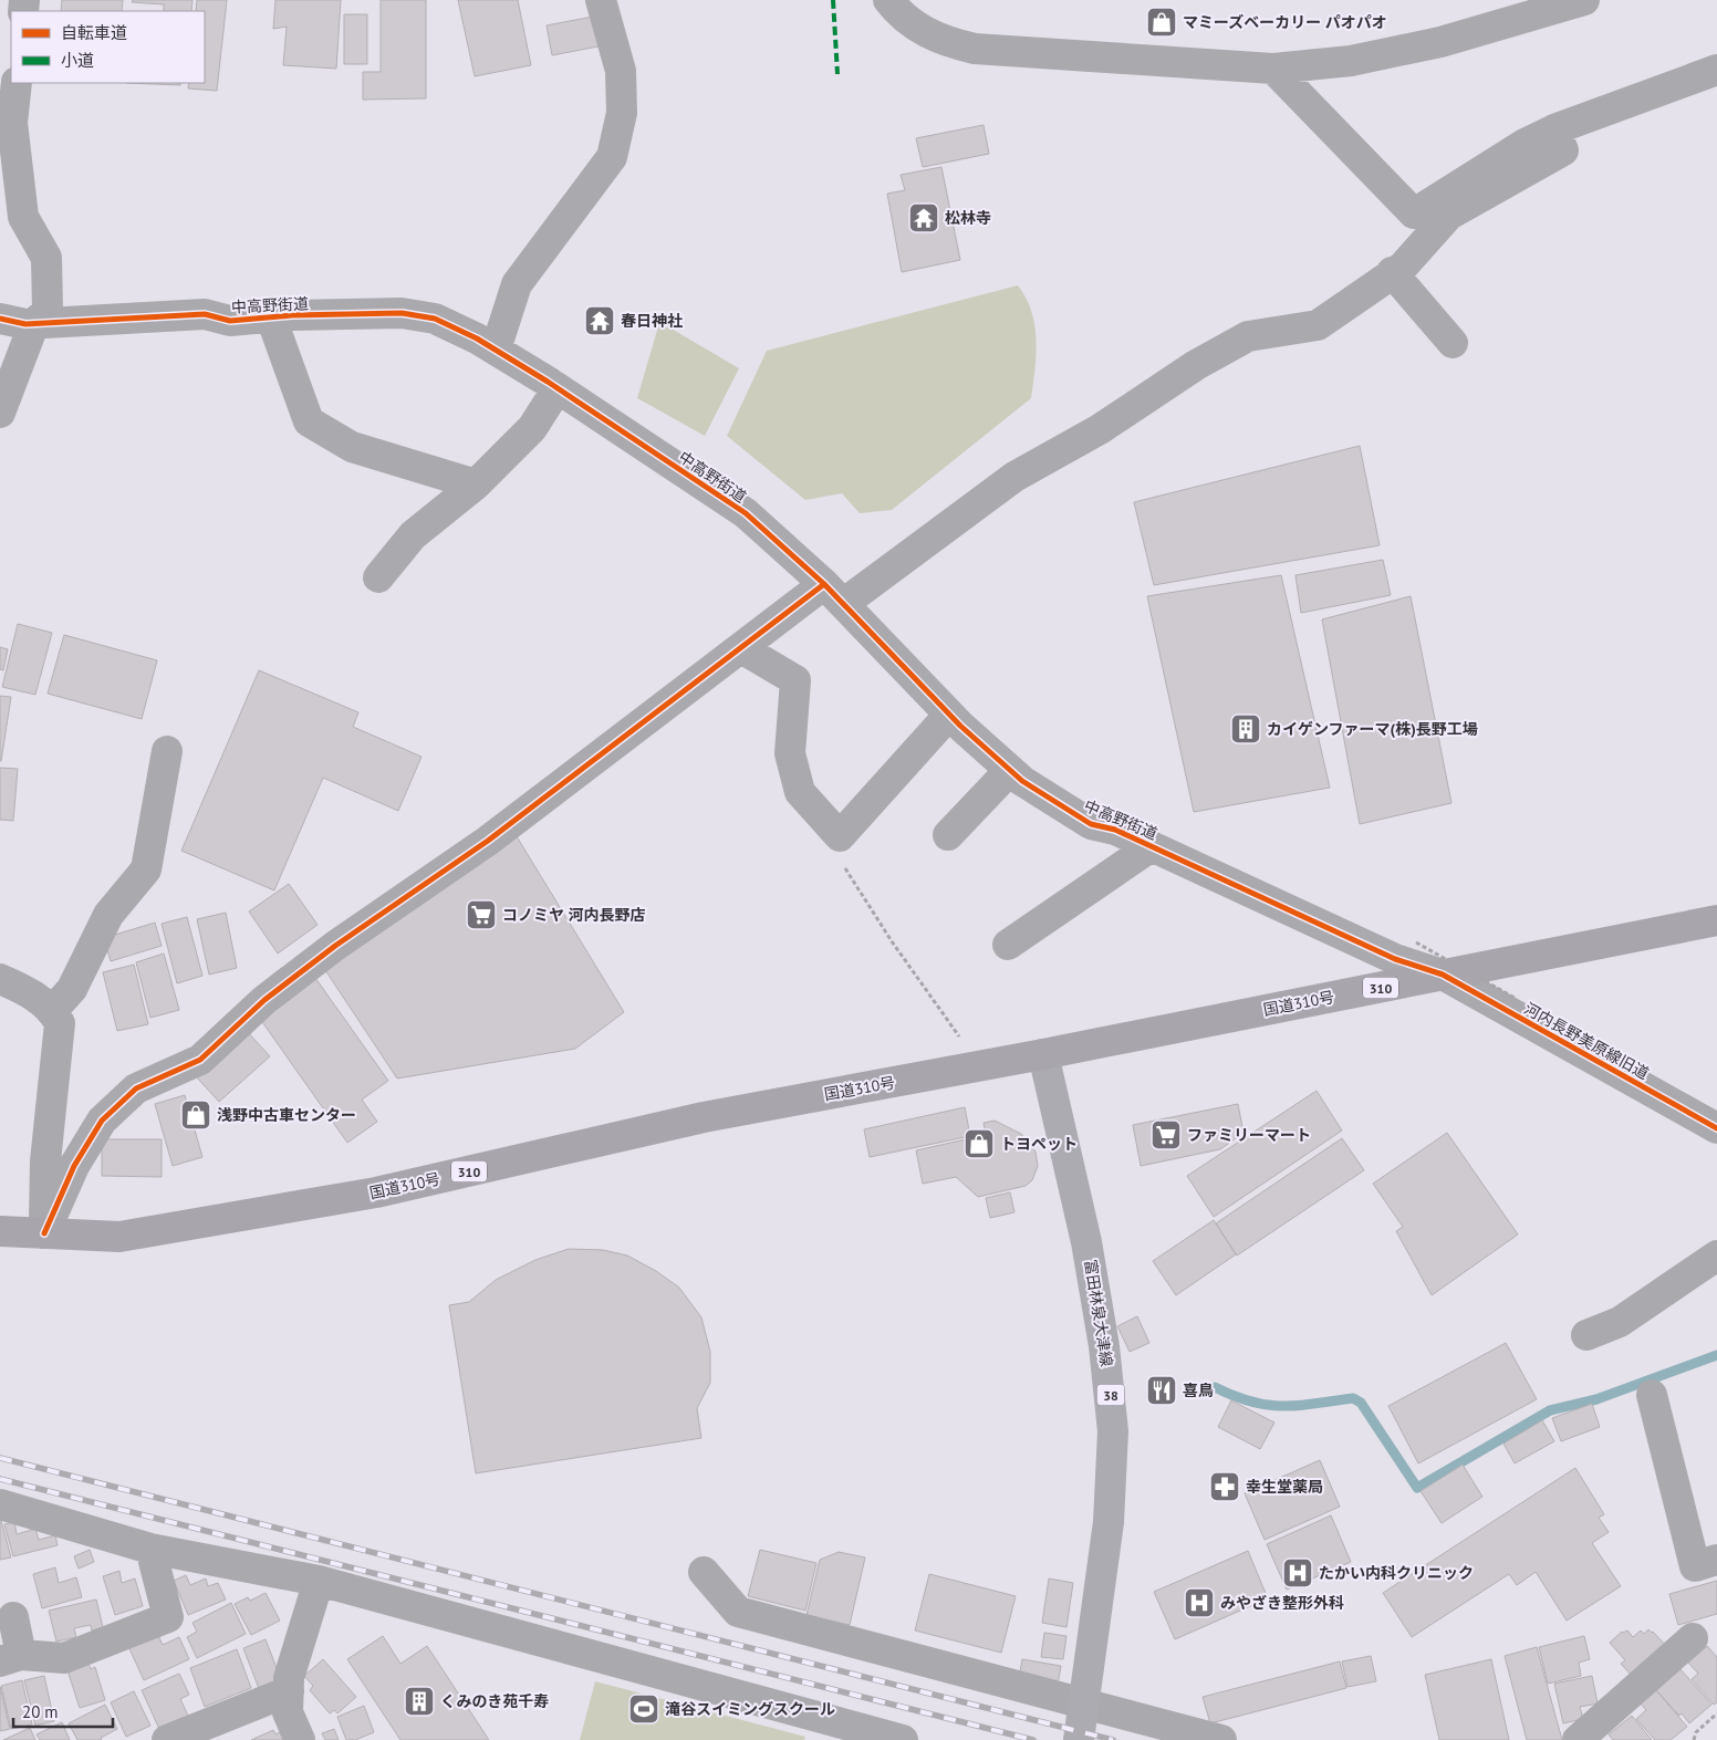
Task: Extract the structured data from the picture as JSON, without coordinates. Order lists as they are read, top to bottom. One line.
{"streets":{"highway":["310","国道310号"],"main road":["富田林泉大津線","38"],"street":["中高野街道","河内長野美原線旧道"]},"crossings":[["中高野街道","国道310号"],["中高野街道","河内長野美原線旧道"],["国道310号","河内長野美原線旧道"],["国道310号","富田林泉大津線"]],"places":{"shop":["マミーズベーカリー パオパオ","浅野中古車センター","トヨペット"],"temple":["松林寺","春日神社"],"building":["カイゲンファーマ(株)長野工場","くみのき苑千寿"],"supermarket":["コノミヤ 河内長野店","ファミリーマート"],"restaurant":["喜鳥"],"pharmacy":["幸生堂薬局"],"hospital":["たかい内科クリニック","みやざき整形外科"],"sports":["滝谷スイミングスクール"]},"legend":["自転車道","小道"],"scale_bar":"20 m"}
